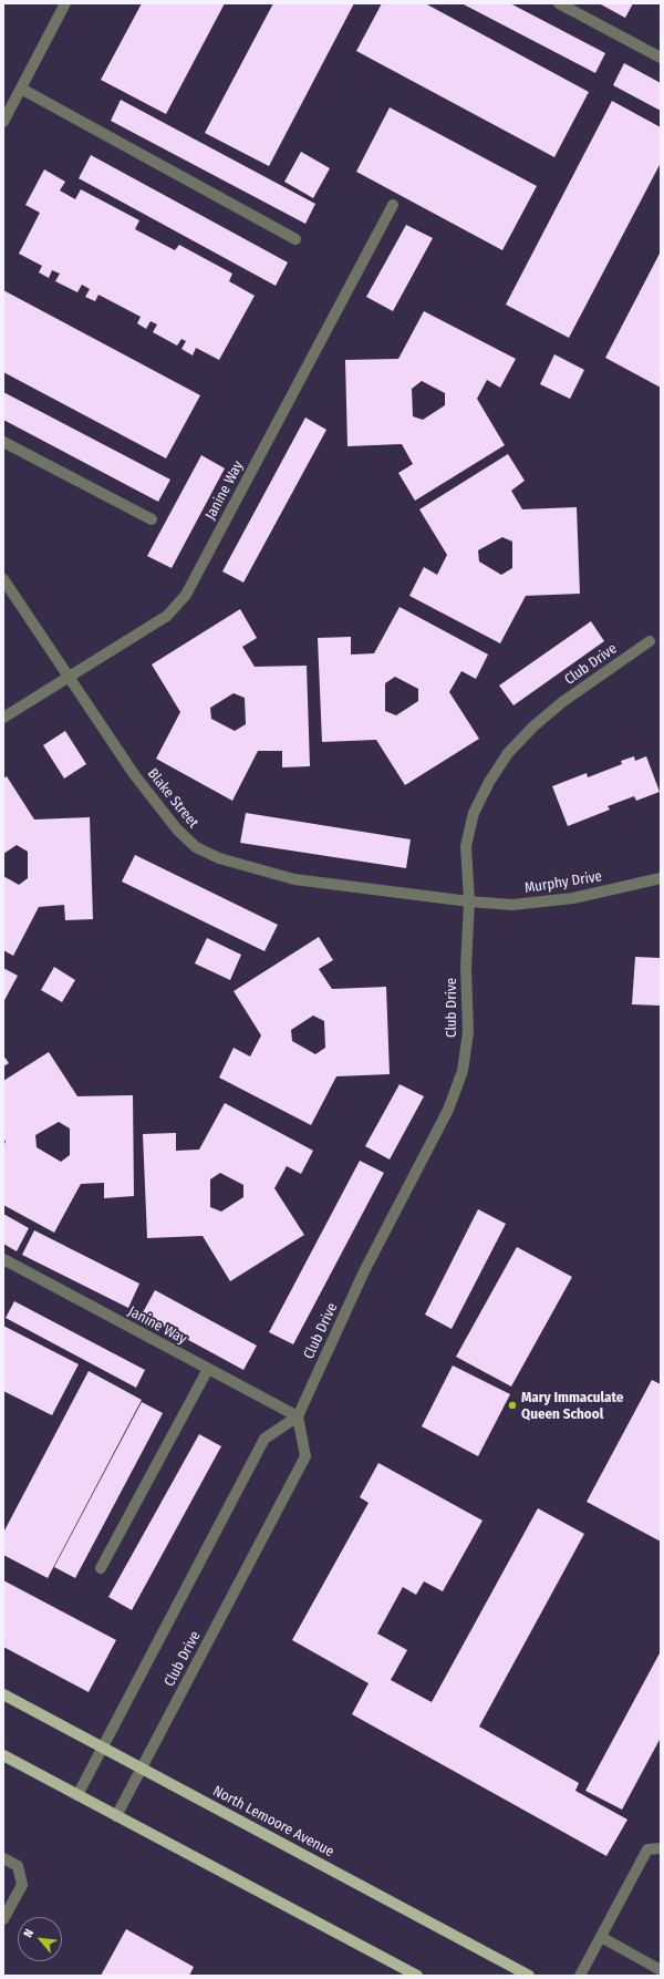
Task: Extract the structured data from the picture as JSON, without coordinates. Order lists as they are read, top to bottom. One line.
{"streets":{"main road":["North Lemoore Avenue"],"street":["Janine Way","Club Drive","Blake Street","Murphy Drive"]},"crossings":[["Janine Way","Club Drive"],["Janine Way","Blake Street"],["Club Drive","Blake Street"],["Club Drive","Murphy Drive"],["Club Drive","North Lemoore Avenue"],["Blake Street","Murphy Drive"]],"places":["Mary Immaculate Queen School"],"north":"top left"}
